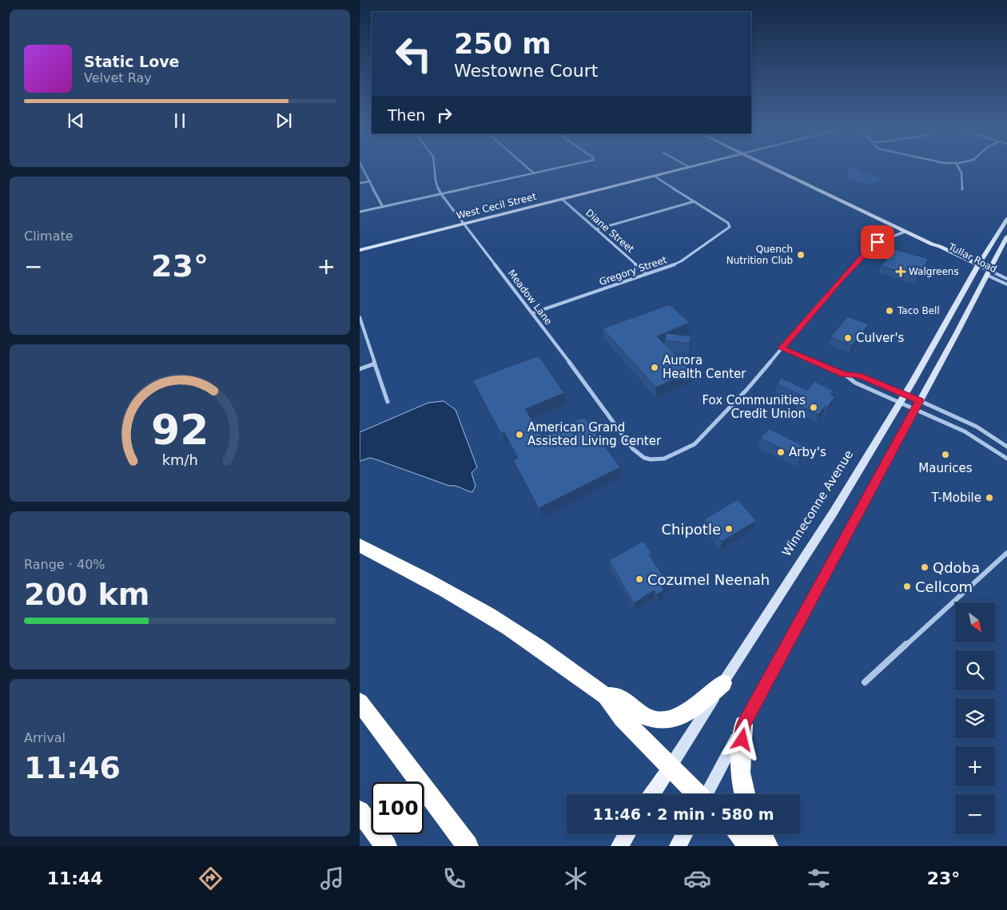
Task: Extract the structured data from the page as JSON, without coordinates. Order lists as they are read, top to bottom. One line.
{"streets":{"main road":["West Cecil Street","Tullar Road","Winneconne Avenue"],"street":["Diane Street","Gregory Street","Meadow Lane"]},"crossings":[["West Cecil Street","Diane Street"],["West Cecil Street","Meadow Lane"],["Diane Street","Gregory Street"],["Tullar Road","Winneconne Avenue"],["Gregory Street","Meadow Lane"]],"places":{"other":["Quench Nutrition Club","Taco Bell","Culver's","Aurora Health Center","Fox Communities Credit Union","American Grand Assisted Living Center","Arby's","Maurices","T-Mobile","Chipotle","Qdoba","Cozumel Neenah","Cellcom"],"health":["Walgreens"]},"north":"bottom right","page":{"turn":["250 m","Westowne Court"],"song":["Static Love","Velvet Ray"],"then":"Then","tile":["Climate",["Range · 40%","200 km"],["Arrival","11:46"]],"heat":["−","23°","+"],"map_buttons":["+","−"],"limit":"100","trip":"11:46 · 2 min · 580 m","tabs":["11:44","23°"],"gauge":["92","km/h"]}}
